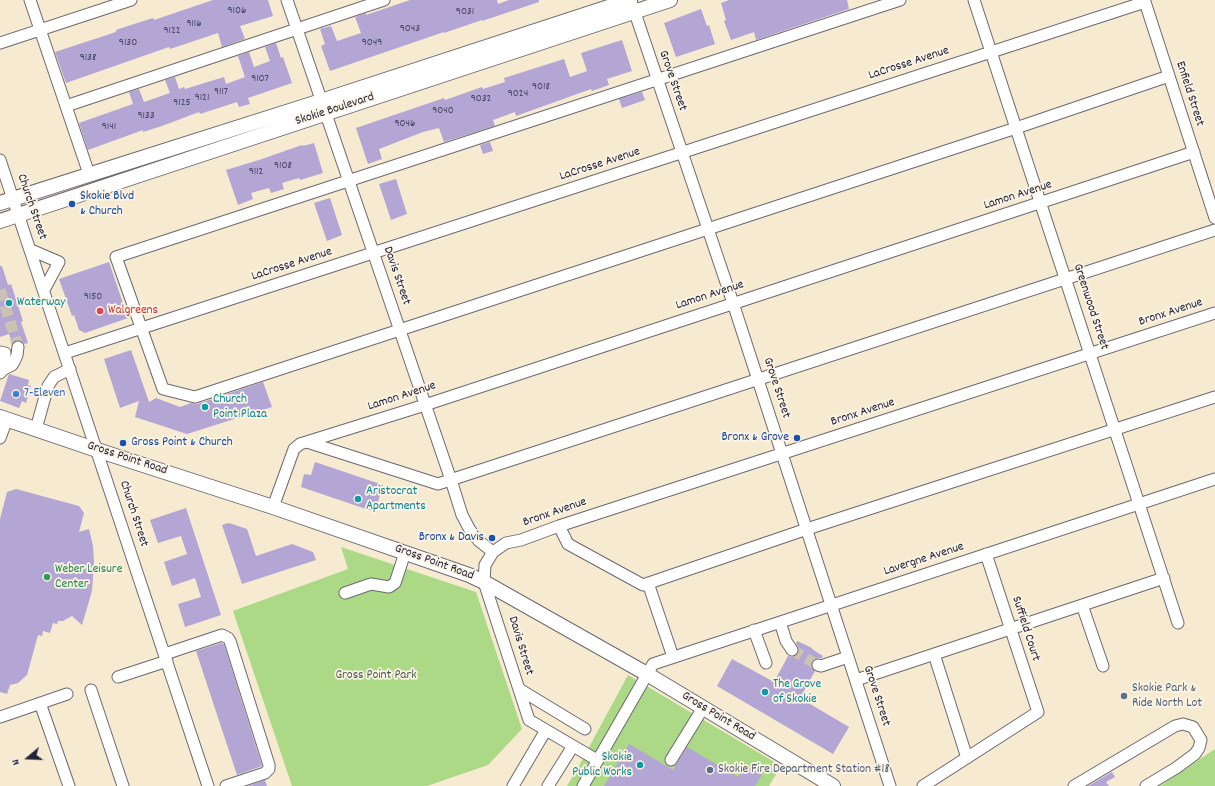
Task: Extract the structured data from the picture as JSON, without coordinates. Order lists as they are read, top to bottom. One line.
{"streets":{"main road":["Skokie Boulevard","Gross Point Road"],"street":["LaCrosse Avenue","Grove Street","Enfield Street","Lamon Avenue","Church Street","Davis Street","Greenwood Street","Bronx Avenue","Lavergne Avenue","Suffield Court"]},"crossings":[["LaCrosse Avenue","Grove Street"],["LaCrosse Avenue","Enfield Street"],["LaCrosse Avenue","Church Street"],["LaCrosse Avenue","Davis Street"],["LaCrosse Avenue","Greenwood Street"],["Grove Street","Skokie Boulevard"],["Grove Street","Lamon Avenue"],["Grove Street","Bronx Avenue"],["Grove Street","Lavergne Avenue"],["Enfield Street","Lamon Avenue"],["Skokie Boulevard","Church Street"],["Skokie Boulevard","Davis Street"],["Lamon Avenue","Davis Street"],["Lamon Avenue","Greenwood Street"],["Lamon Avenue","Gross Point Road"],["Church Street","Gross Point Road"],["Davis Street","Bronx Avenue"],["Davis Street","Gross Point Road"],["Greenwood Street","Bronx Avenue"],["Greenwood Street","Lavergne Avenue"],["Bronx Avenue","Gross Point Road"],["Gross Point Road","Lavergne Avenue"],["Lavergne Avenue","Suffield Court"]],"parks":["Gross Point Park"],"places":["Skokie Blvd & Church","Waterway","Walgreens","7-Eleven","Church Point Plaza","Bronx & Grove","Gross Point & Church","Aristocrat Apartments","Bronx & Davis","Weber Leisure Center","The Grove of Skokie","Skokie Park & Ride North Lot","Skokie Public Works","Skokie Fire Department Station #18"],"house_numbers":["9106","9031","9116","9043","9122","9130","9049","9138","9107","9018","9117","9024","9121","9032","9125","9040","9133","9046","9141","9108","9112","9150"],"north":"left"}
